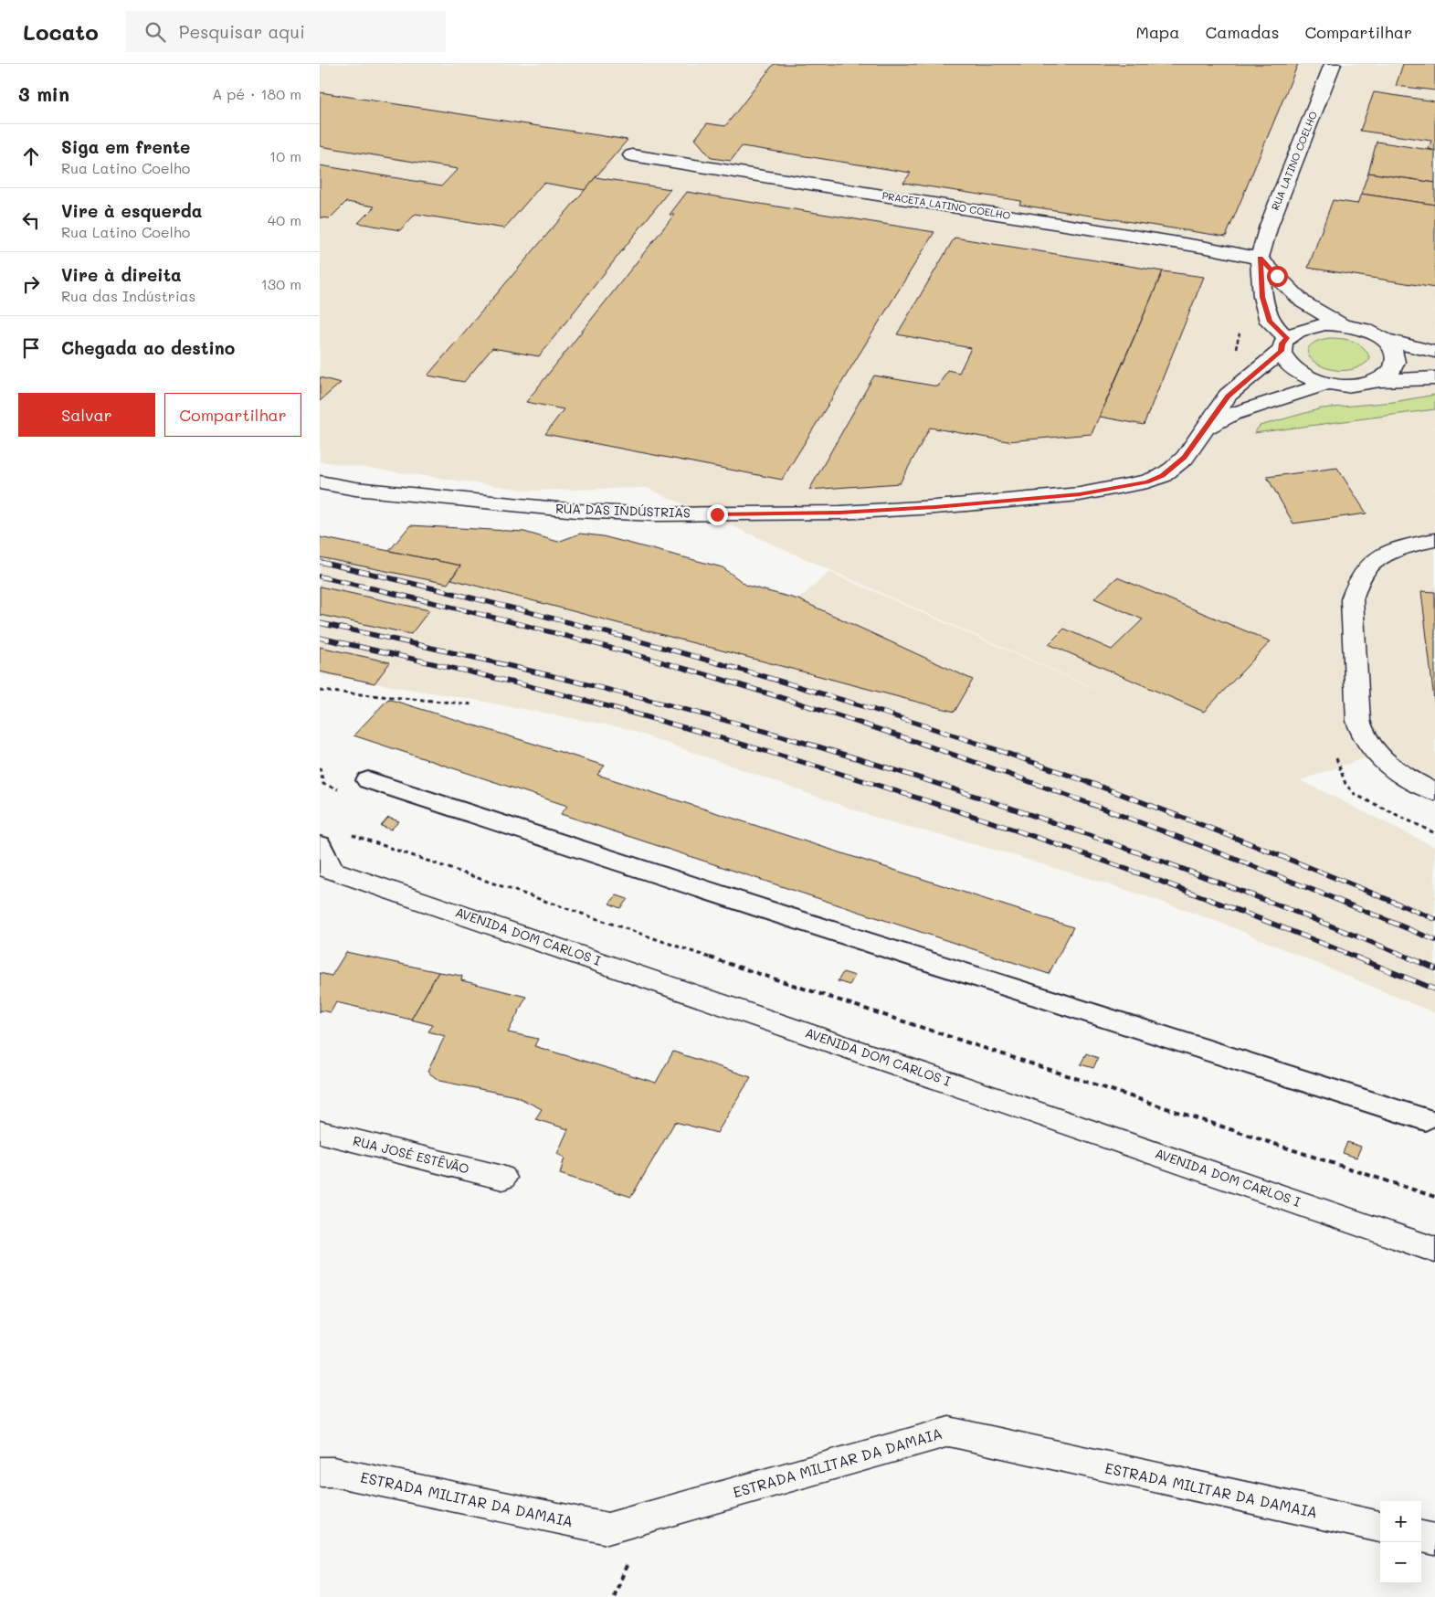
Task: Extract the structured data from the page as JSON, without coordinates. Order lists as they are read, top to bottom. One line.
{"streets":{"street":["RUA LATINO COELHO","PRACETA LATINO COELHO","RUA DAS INDÚSTRIAS","AVENIDA DOM CARLOS I","RUA JOSÉ ESTÊVÃO","ESTRADA MILITAR DA DAMAIA"]},"crossings":[["RUA LATINO COELHO","PRACETA LATINO COELHO"],["RUA LATINO COELHO","RUA DAS INDÚSTRIAS"]],"page":{"header":"Locato","search":"Pesquisar aqui","nav":["Mapa","Camadas","Compartilhar"],"heading":["3 min","A pé · 180 m"],"list":[["Siga em frente","Rua Latino Coelho","10 m"],["Vire à esquerda","Rua Latino Coelho","40 m"],["Vire à direita","Rua das Indústrias","130 m"],"Chegada ao destino"],"buttons":["Salvar","Compartilhar"],"map_buttons":["+","−"]}}
